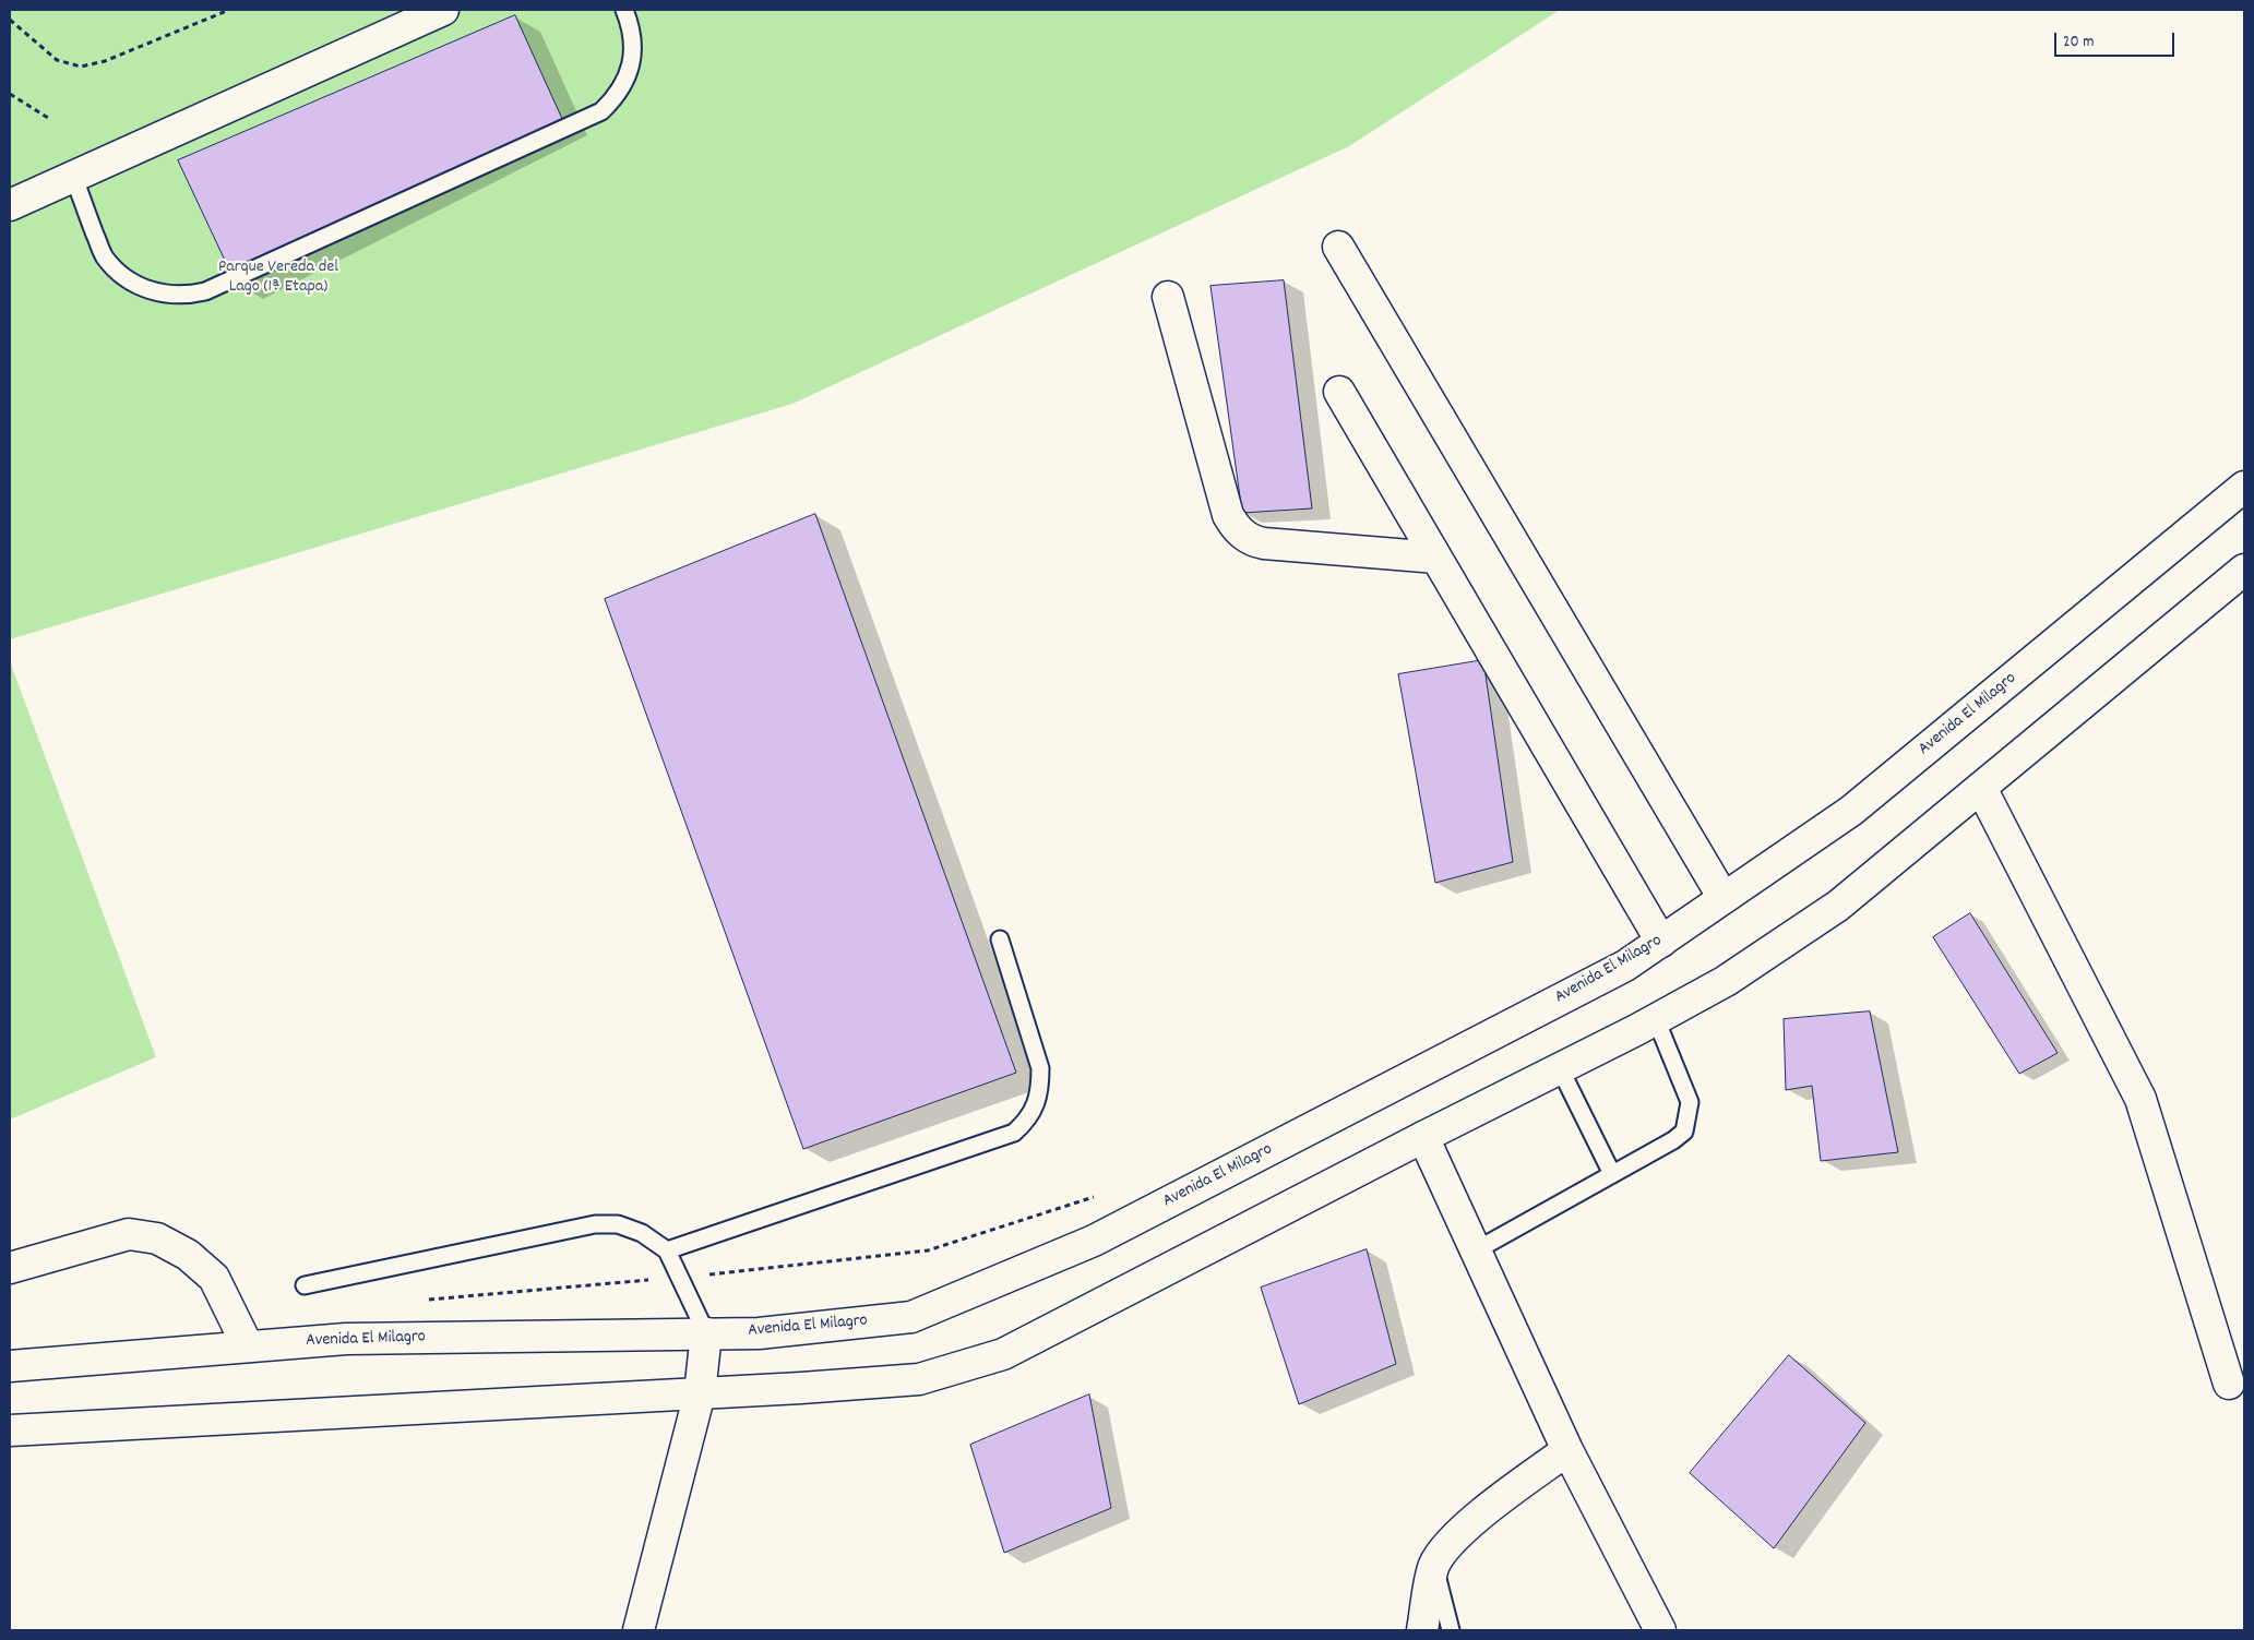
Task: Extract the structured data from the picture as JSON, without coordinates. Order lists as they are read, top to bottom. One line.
{"streets":{"main road":["Avenida El Milagro"]},"parks":["Parque Vereda del Lago (1ª Etapa)"],"scale_bar":"20 m"}
